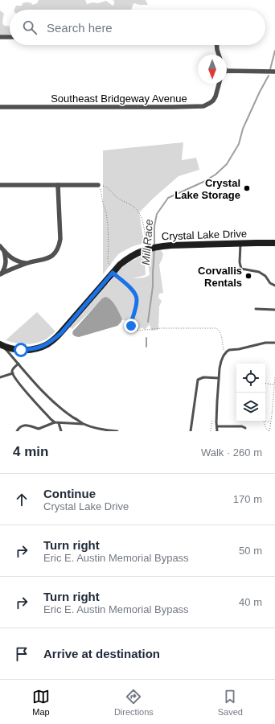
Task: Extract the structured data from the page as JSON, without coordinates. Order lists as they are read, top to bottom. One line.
{"streets":{"street":["Southeast Bridgeway Avenue","Crystal Lake Drive"]},"water":["Mill Race"],"places":["Crystal Lake Storage","Corvallis Rentals"],"north":"bottom","page":{"search":"Search here","heading":["4 min","Walk · 260 m"],"list":[["Continue","Crystal Lake Drive","170 m"],["Turn right","Eric E. Austin Memorial Bypass","50 m"],["Turn right","Eric E. Austin Memorial Bypass","40 m"],"Arrive at destination"],"nav":["Map","Directions","Saved"]}}
